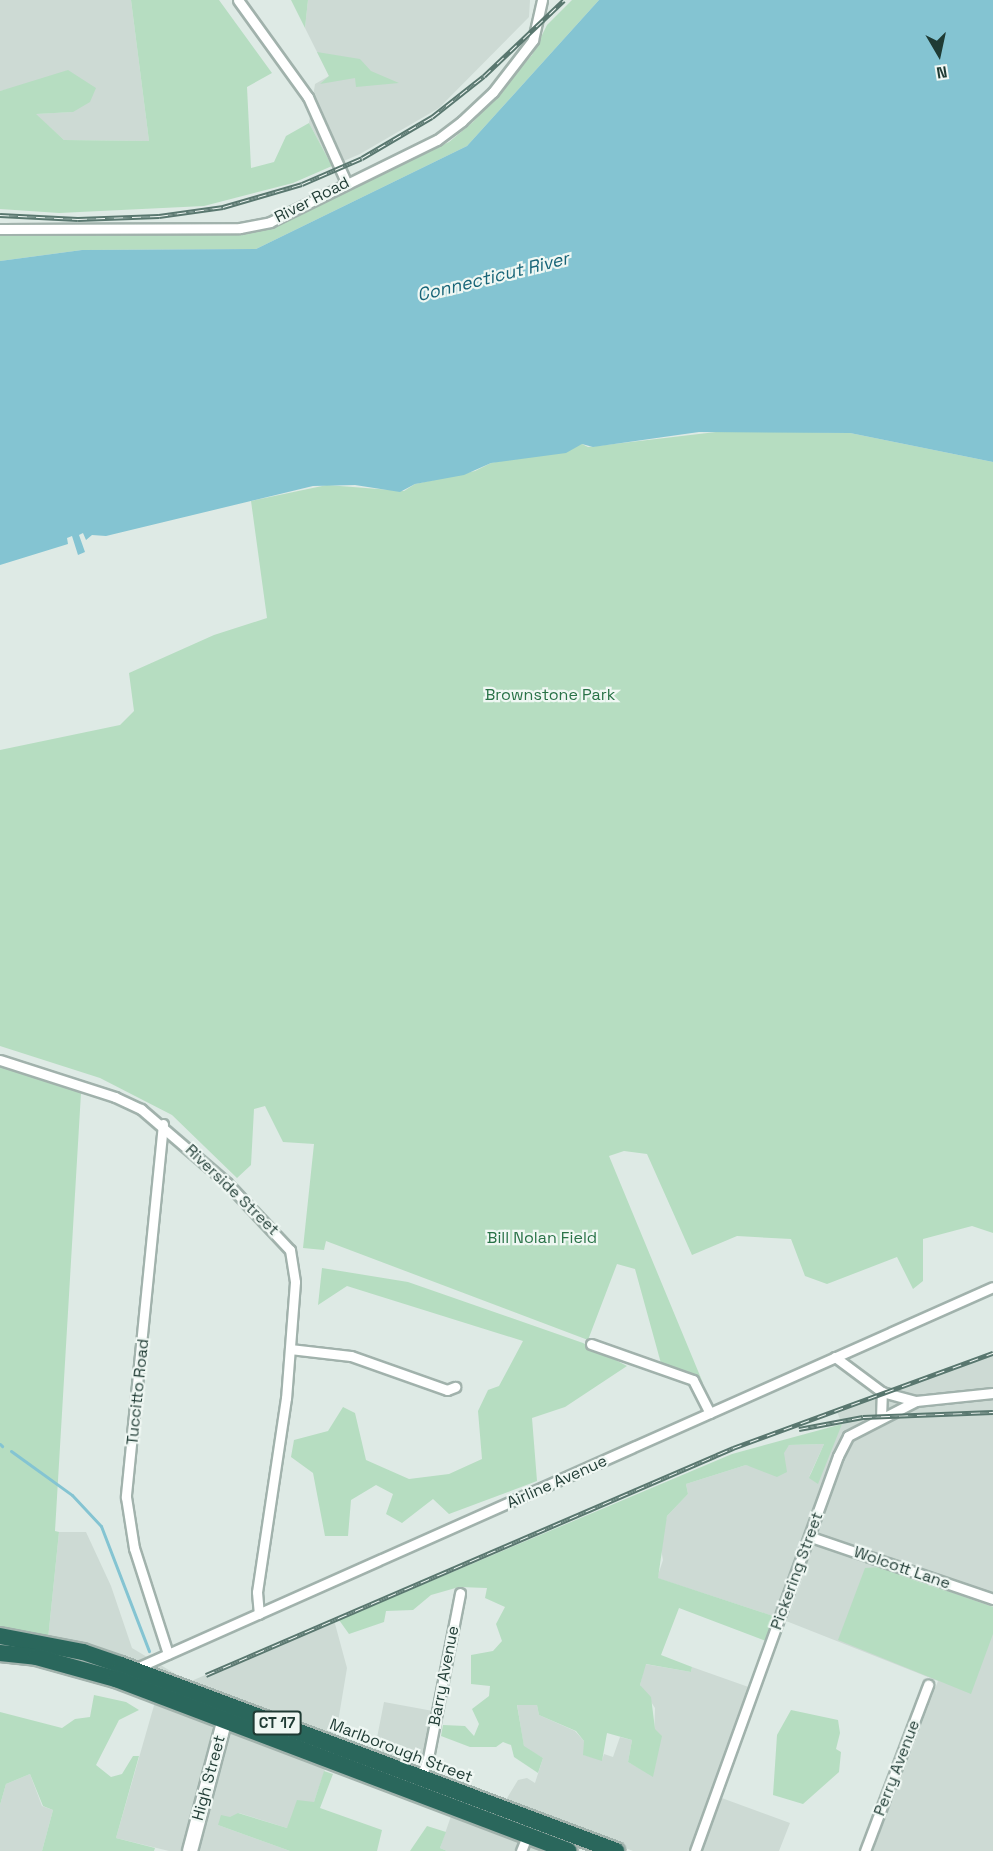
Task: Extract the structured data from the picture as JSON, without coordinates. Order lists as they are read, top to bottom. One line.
{"streets":{"highway":["CT 17","Marlborough Street"],"street":["River Road","Riverside Street","Tuccitto Road","Airline Avenue","Wolcott Lane","Pickering Street","Barry Avenue","Perry Avenue","High Street"]},"crossings":[["Riverside Street","Tuccitto Road"],["Riverside Street","Airline Avenue"],["Tuccitto Road","Airline Avenue"],["Airline Avenue","Marlborough Street"],["Wolcott Lane","Pickering Street"],["Barry Avenue","Marlborough Street"],["Marlborough Street","High Street"]],"water":["Connecticut River"],"parks":["Brownstone Park","Bill Nolan Field"],"north":"bottom"}
